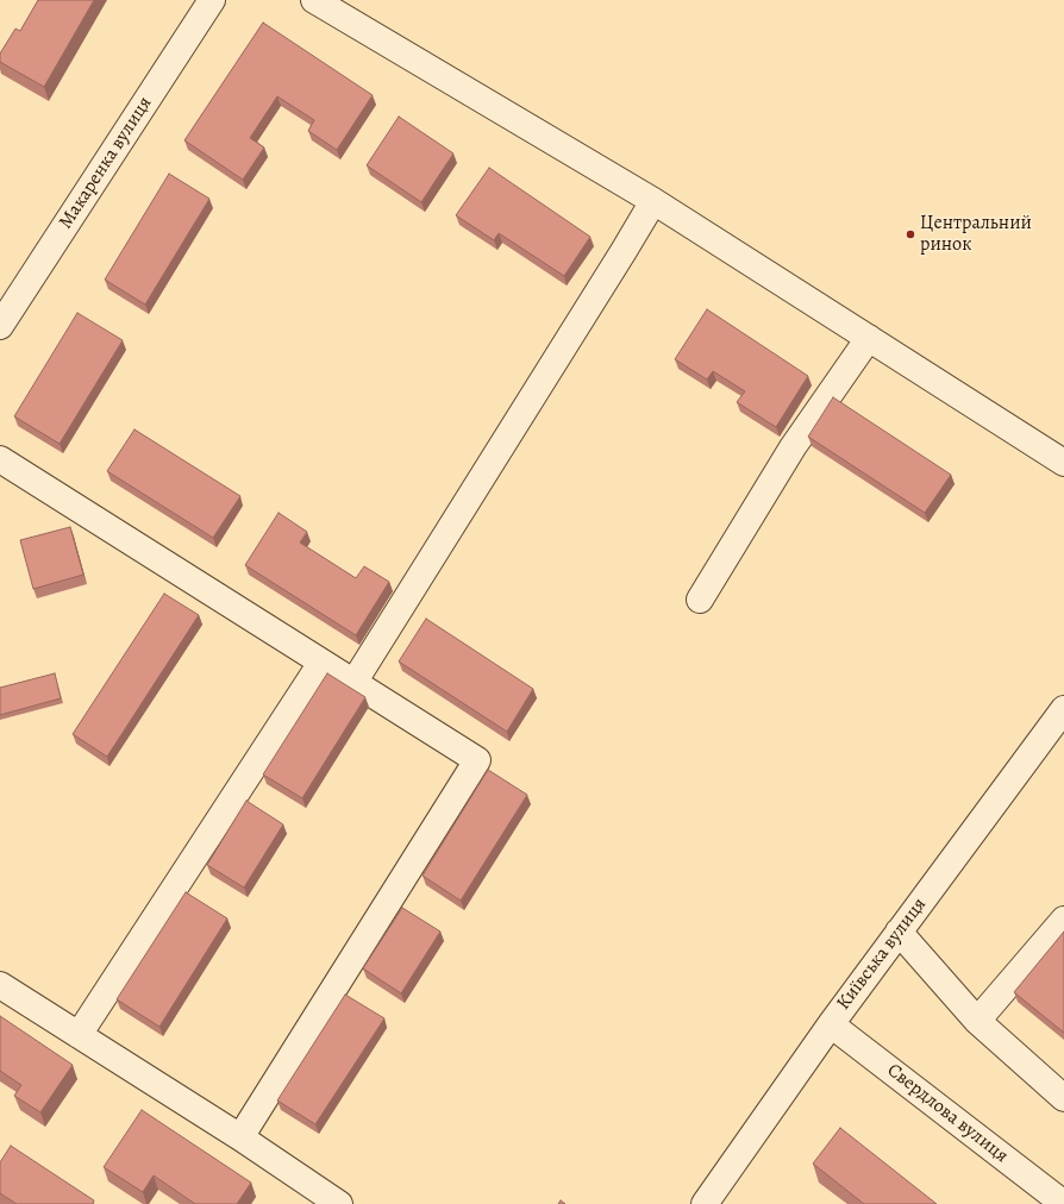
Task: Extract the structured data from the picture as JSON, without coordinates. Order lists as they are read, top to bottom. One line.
{"streets":{"street":["Макаренка вулиця","Київська вулиця","Свердлова вулиця"]},"crossings":[["Київська вулиця","Свердлова вулиця"]],"places":["Центральний ринок"]}
